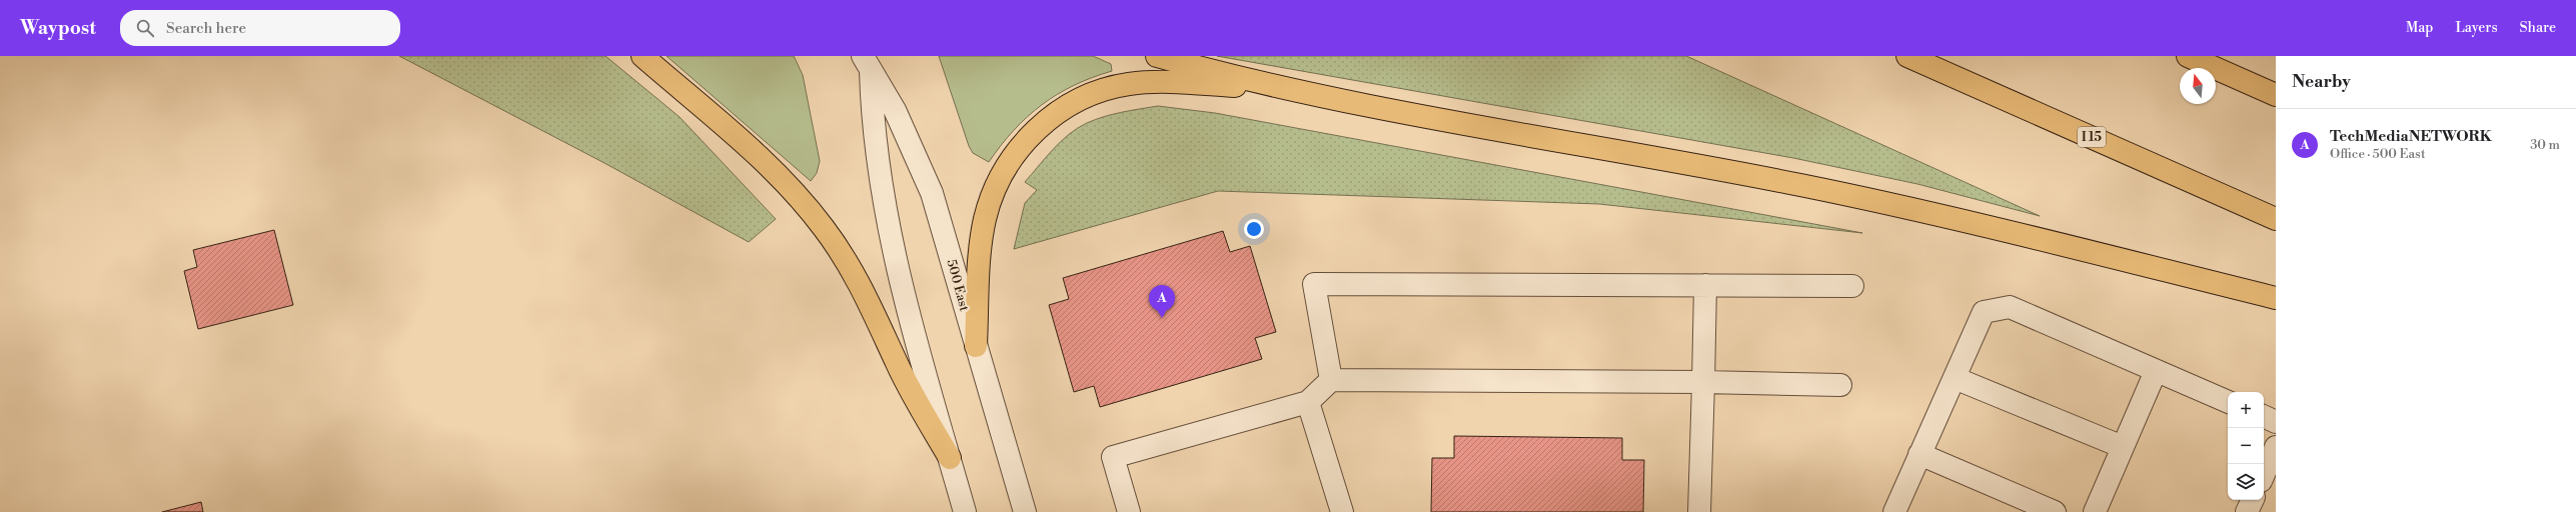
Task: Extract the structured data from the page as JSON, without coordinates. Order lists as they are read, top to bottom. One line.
{"streets":{"highway":["I 15"],"street":["500 East"]},"north":"top","page":{"header":"Waypost","search":"Search here","nav":["Map","Layers","Share"],"heading":"Nearby","list":[{"mark":"A","name":"TechMediaNETWORK","note":"Office · 500 East","value":"30 m"}],"pins":"A","map_buttons":["+","−"]}}
